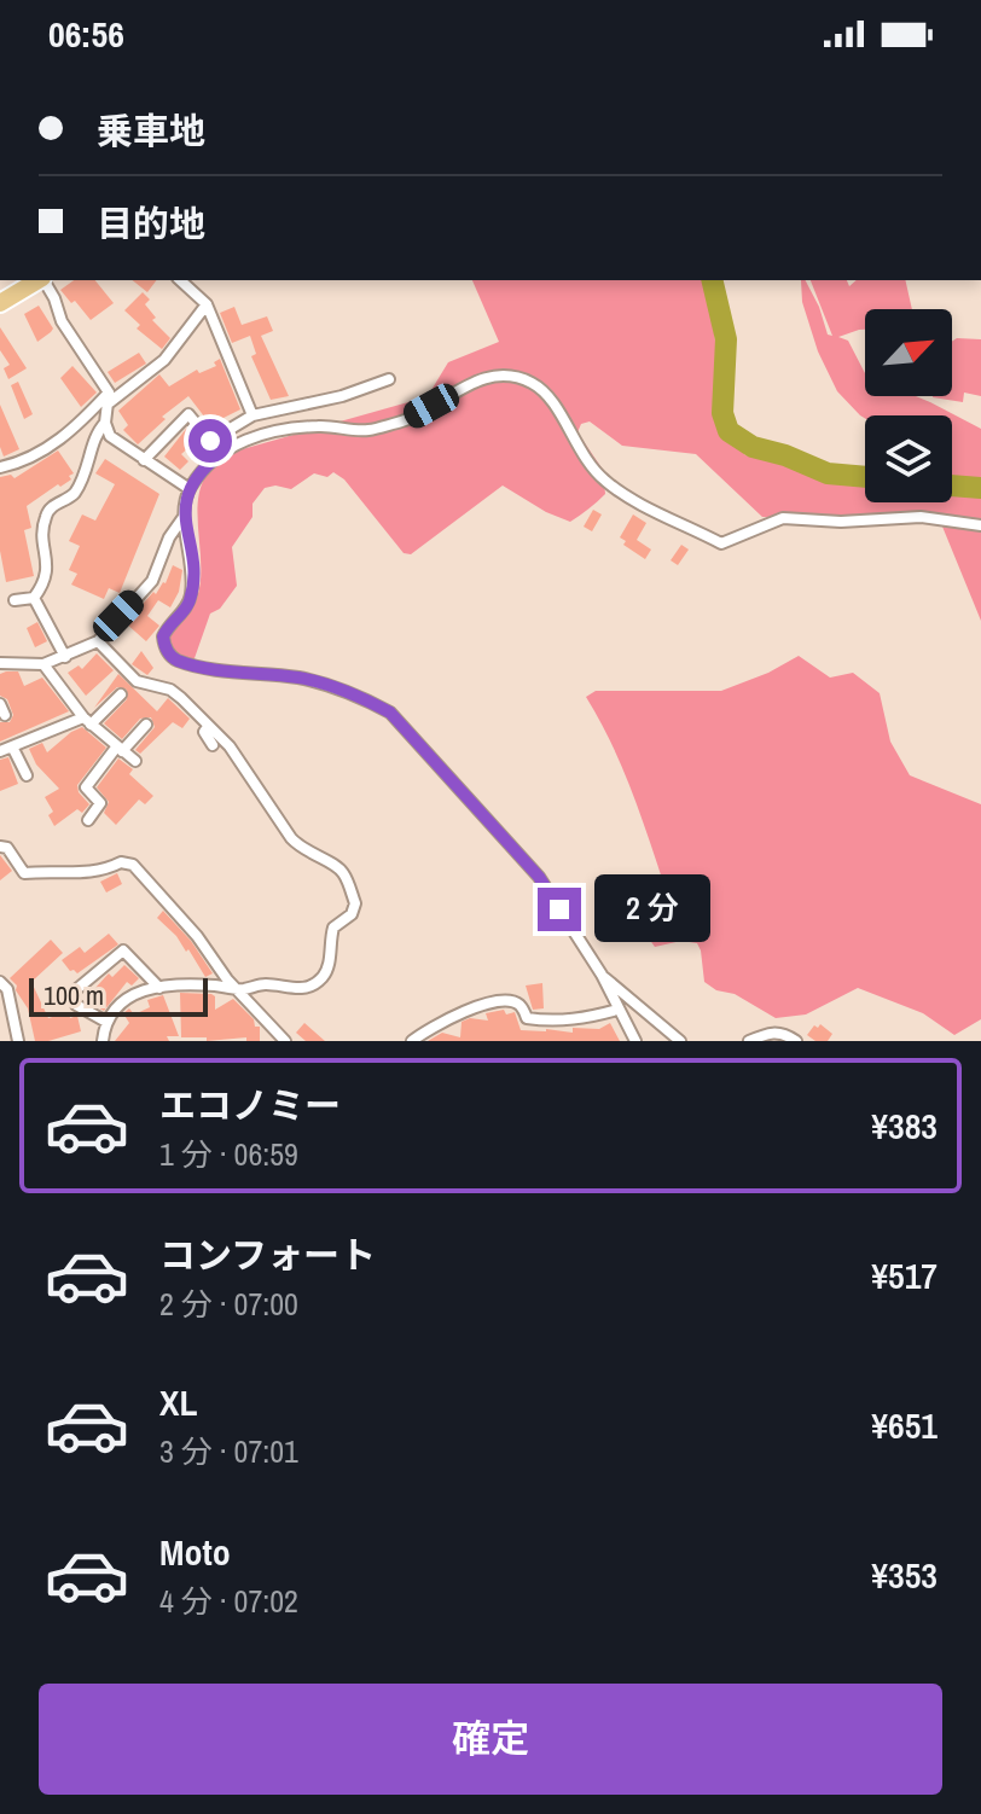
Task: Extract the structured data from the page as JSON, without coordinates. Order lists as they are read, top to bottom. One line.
{"scale_bar":"100 m","north":"top right","page":{"status":"06:56","banner":["乗車地","目的地"],"bubble":"2 分","scale":"100 m","list":[{"name":"エコノミー","note":"1 分 · 06:59","value":"¥383"},{"name":"コンフォート","note":"2 分 · 07:00","value":"¥517"},{"name":"XL","note":"3 分 · 07:01","value":"¥651"},{"name":"Moto","note":"4 分 · 07:02","value":"¥353"}],"buttons":"確定"}}
